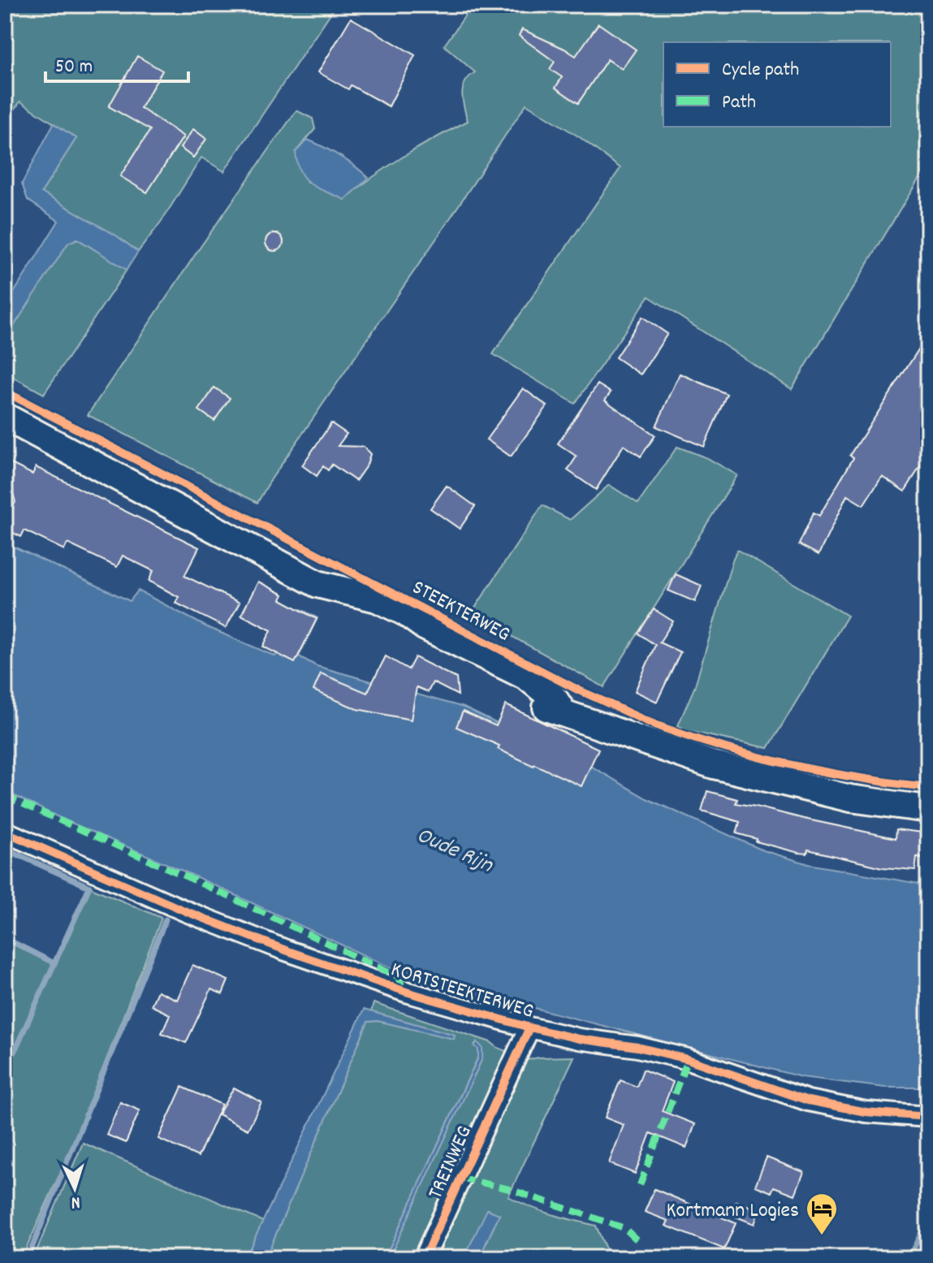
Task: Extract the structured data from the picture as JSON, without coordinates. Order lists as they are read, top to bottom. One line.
{"streets":{"main road":["STEEKTERWEG"],"street":["KORTSTEEKTERWEG","TREINWEG"]},"crossings":[["KORTSTEEKTERWEG","TREINWEG"]],"water":["Oude Rijn"],"places":{"hotel":["Kortmann Logies"]},"legend":["Cycle path","Path"],"scale_bar":"50 m","north":"bottom"}
